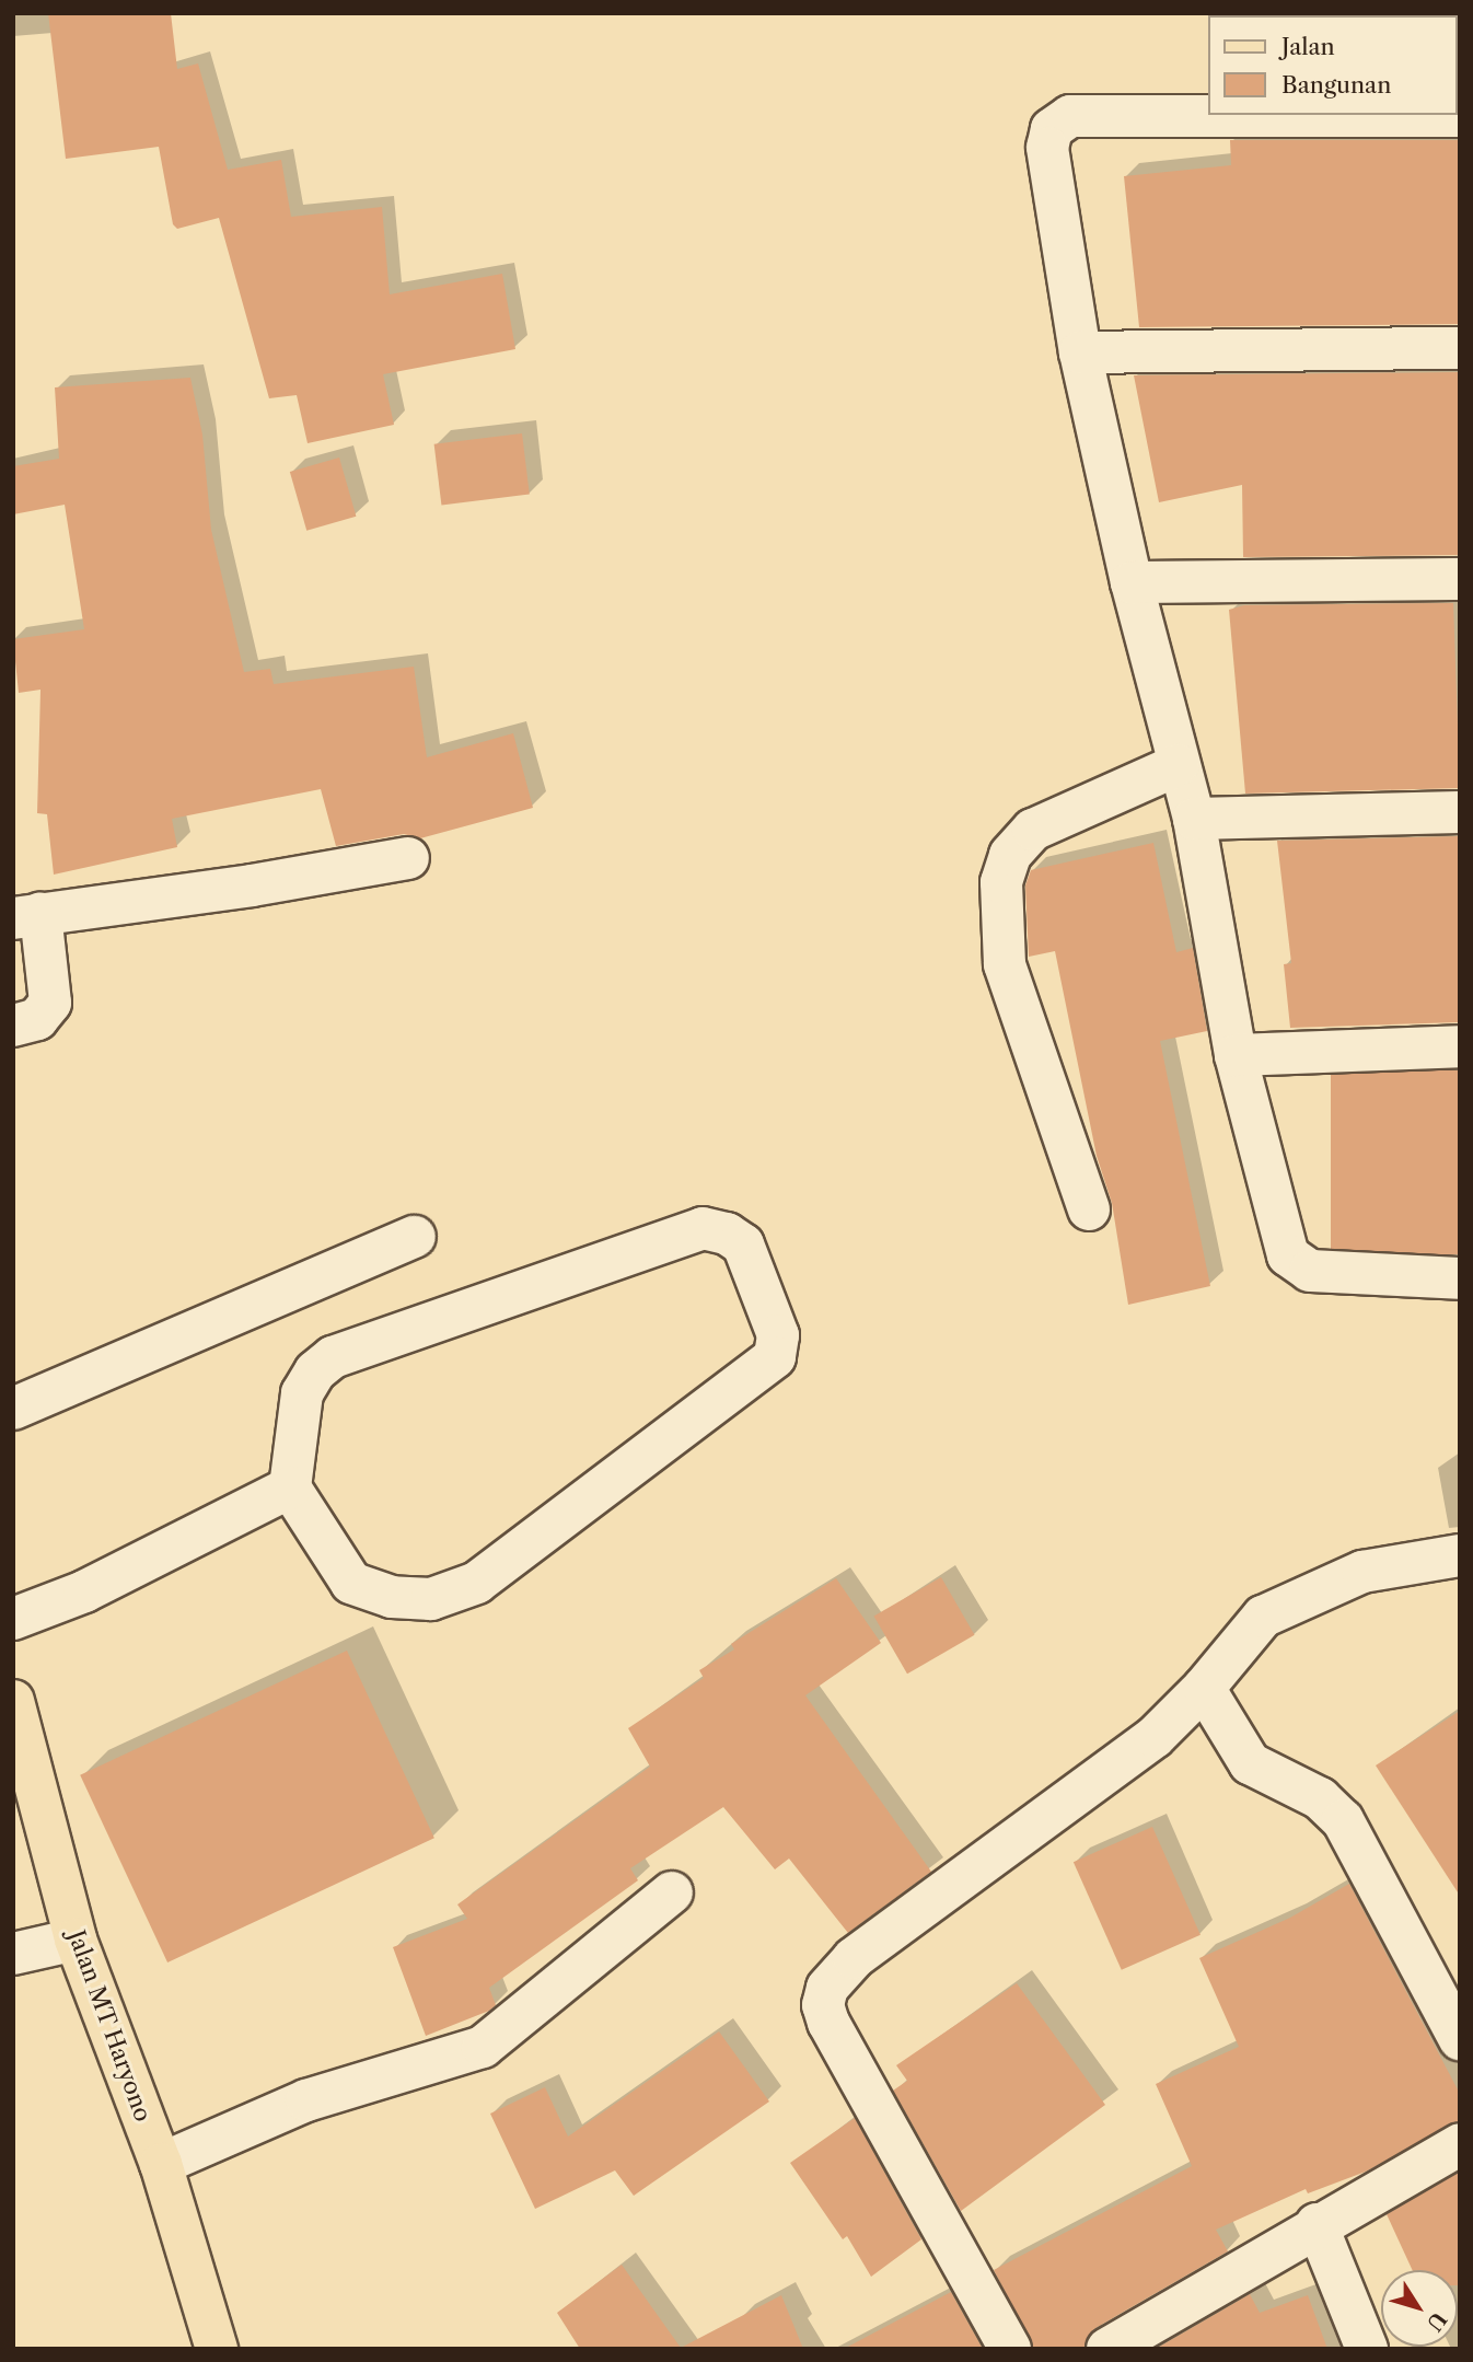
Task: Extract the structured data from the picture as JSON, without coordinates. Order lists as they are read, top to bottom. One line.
{"streets":{"main road":["Jalan MT Haryono"]},"legend":["Jalan","Bangunan"],"north":"bottom right"}
